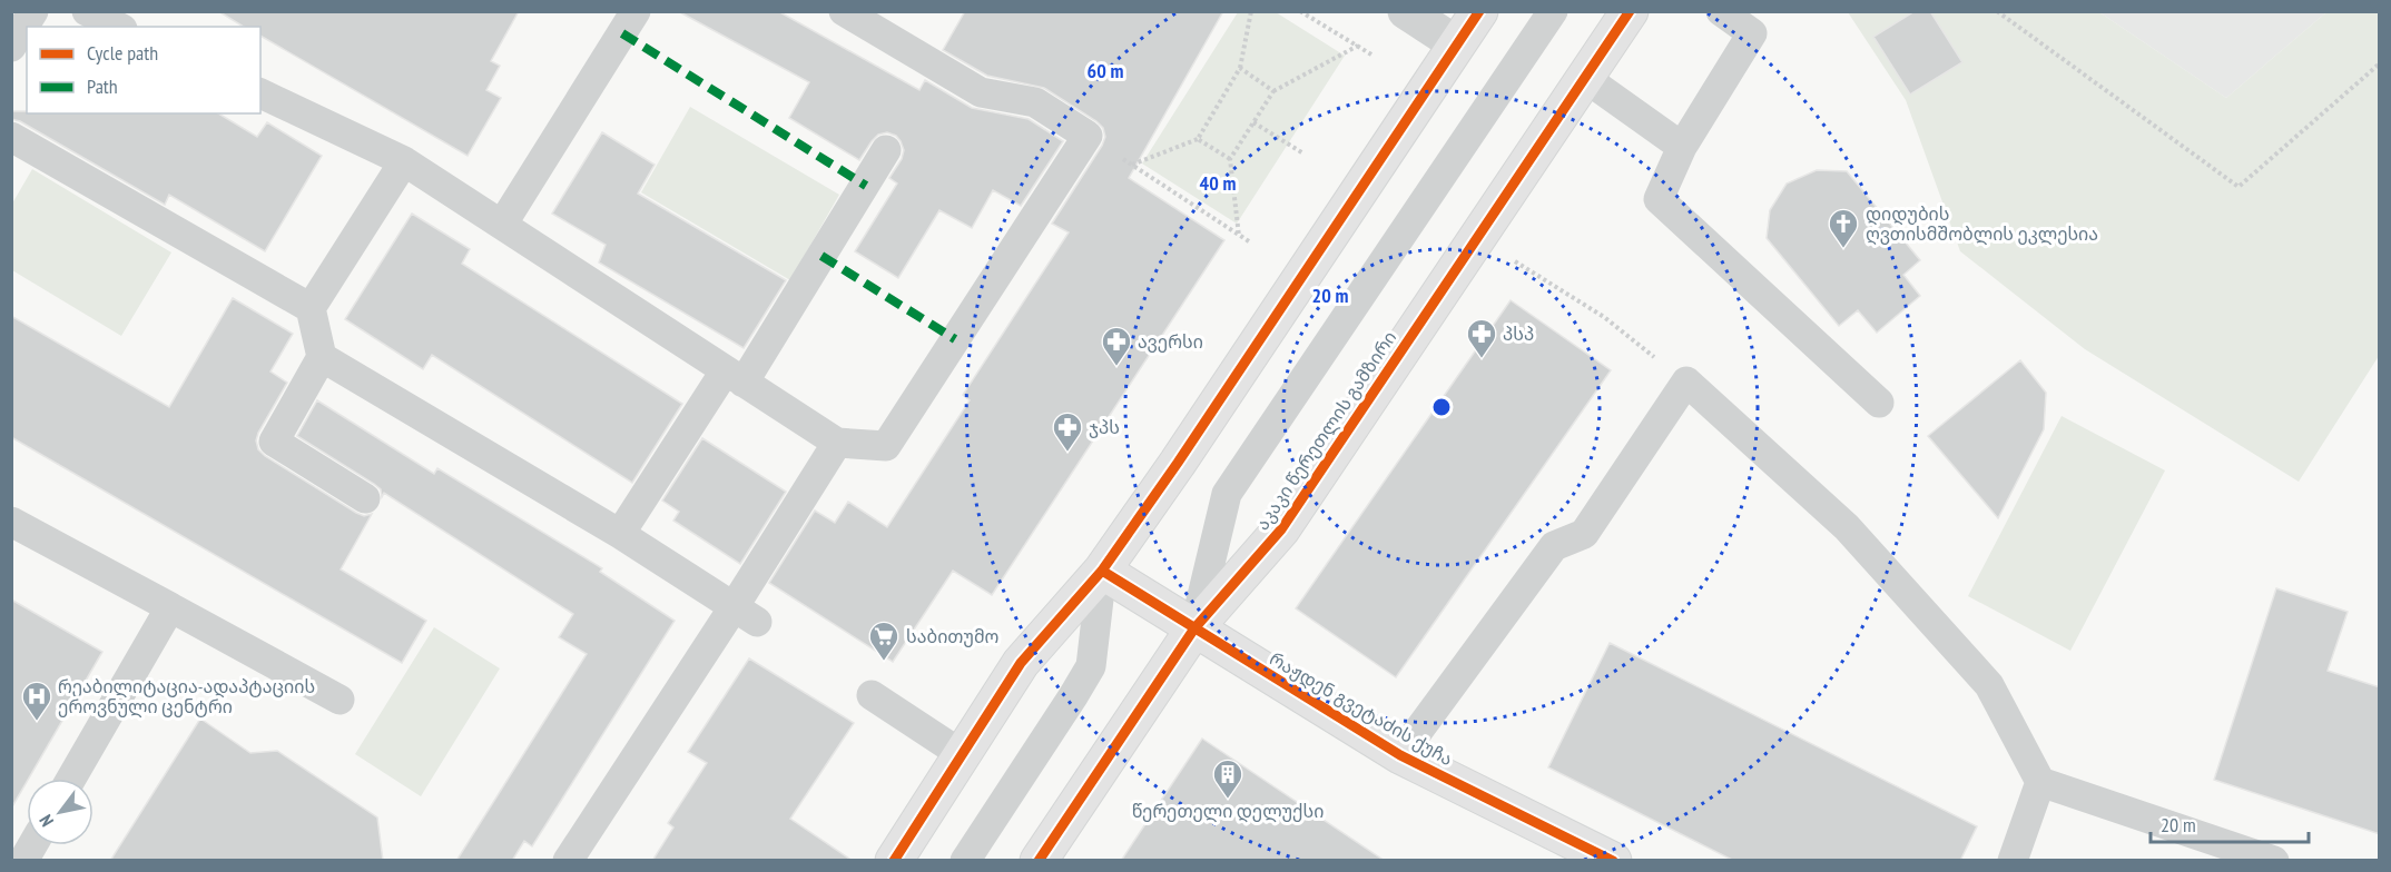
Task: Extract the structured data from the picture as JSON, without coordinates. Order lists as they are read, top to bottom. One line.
{"streets":{"main road":["აკაკი წერეთლის გამზირი","რაჟდენ გვეტაძის ქუჩა"]},"crossings":[["აკაკი წერეთლის გამზირი","რაჟდენ გვეტაძის ქუჩა"]],"places":{"church":["დიდუბის ღვთისმშობლის ეკლესია"],"pharmacy":["პსპ","ავერსი","ჯპს"],"supermarket":["საბითუმო"],"hospital":["რეაბილიტაცია-ადაპტაციის ეროვნული ცენტრი"],"building":["წერეთელი დელუქსი"]},"legend":["Cycle path","Path"],"scale_bar":"20 m","north":"bottom left","rings":["60 m","40 m","20 m"]}
